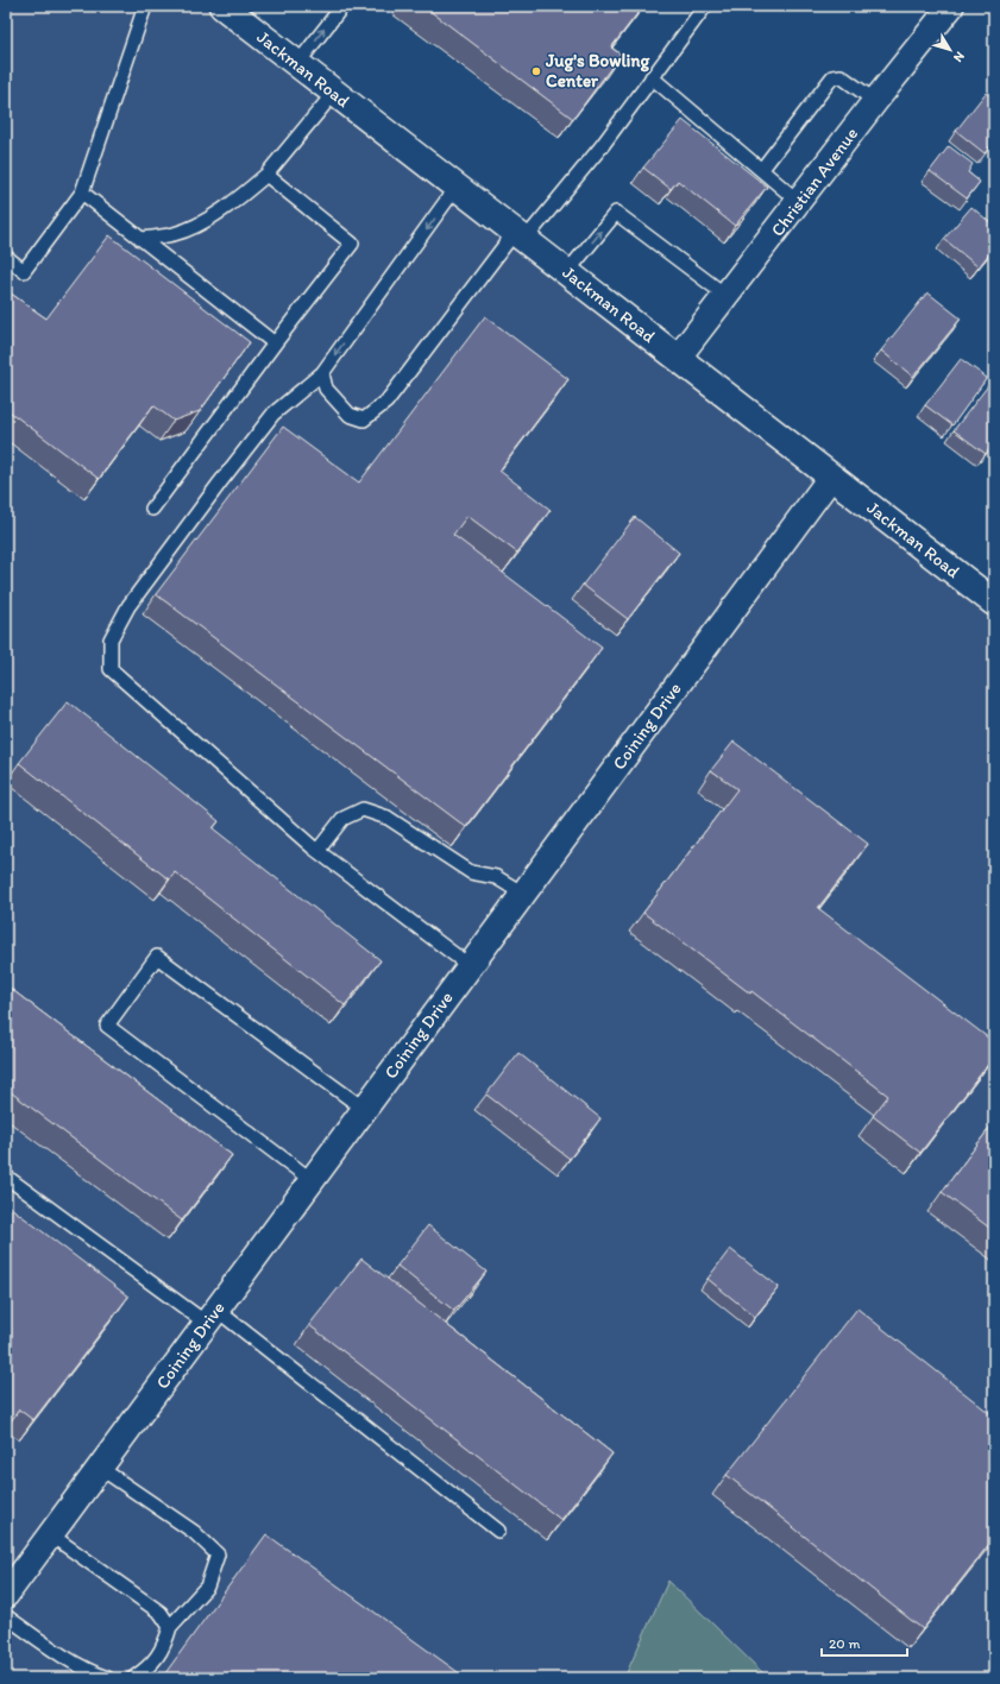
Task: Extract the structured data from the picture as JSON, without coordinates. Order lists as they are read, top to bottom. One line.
{"streets":{"main road":["Jackman Road"],"street":["Christian Avenue","Coining Drive"]},"crossings":[["Jackman Road","Christian Avenue"],["Jackman Road","Coining Drive"]],"places":["Jug's Bowling Center"],"scale_bar":"20 m","north":"bottom right"}
